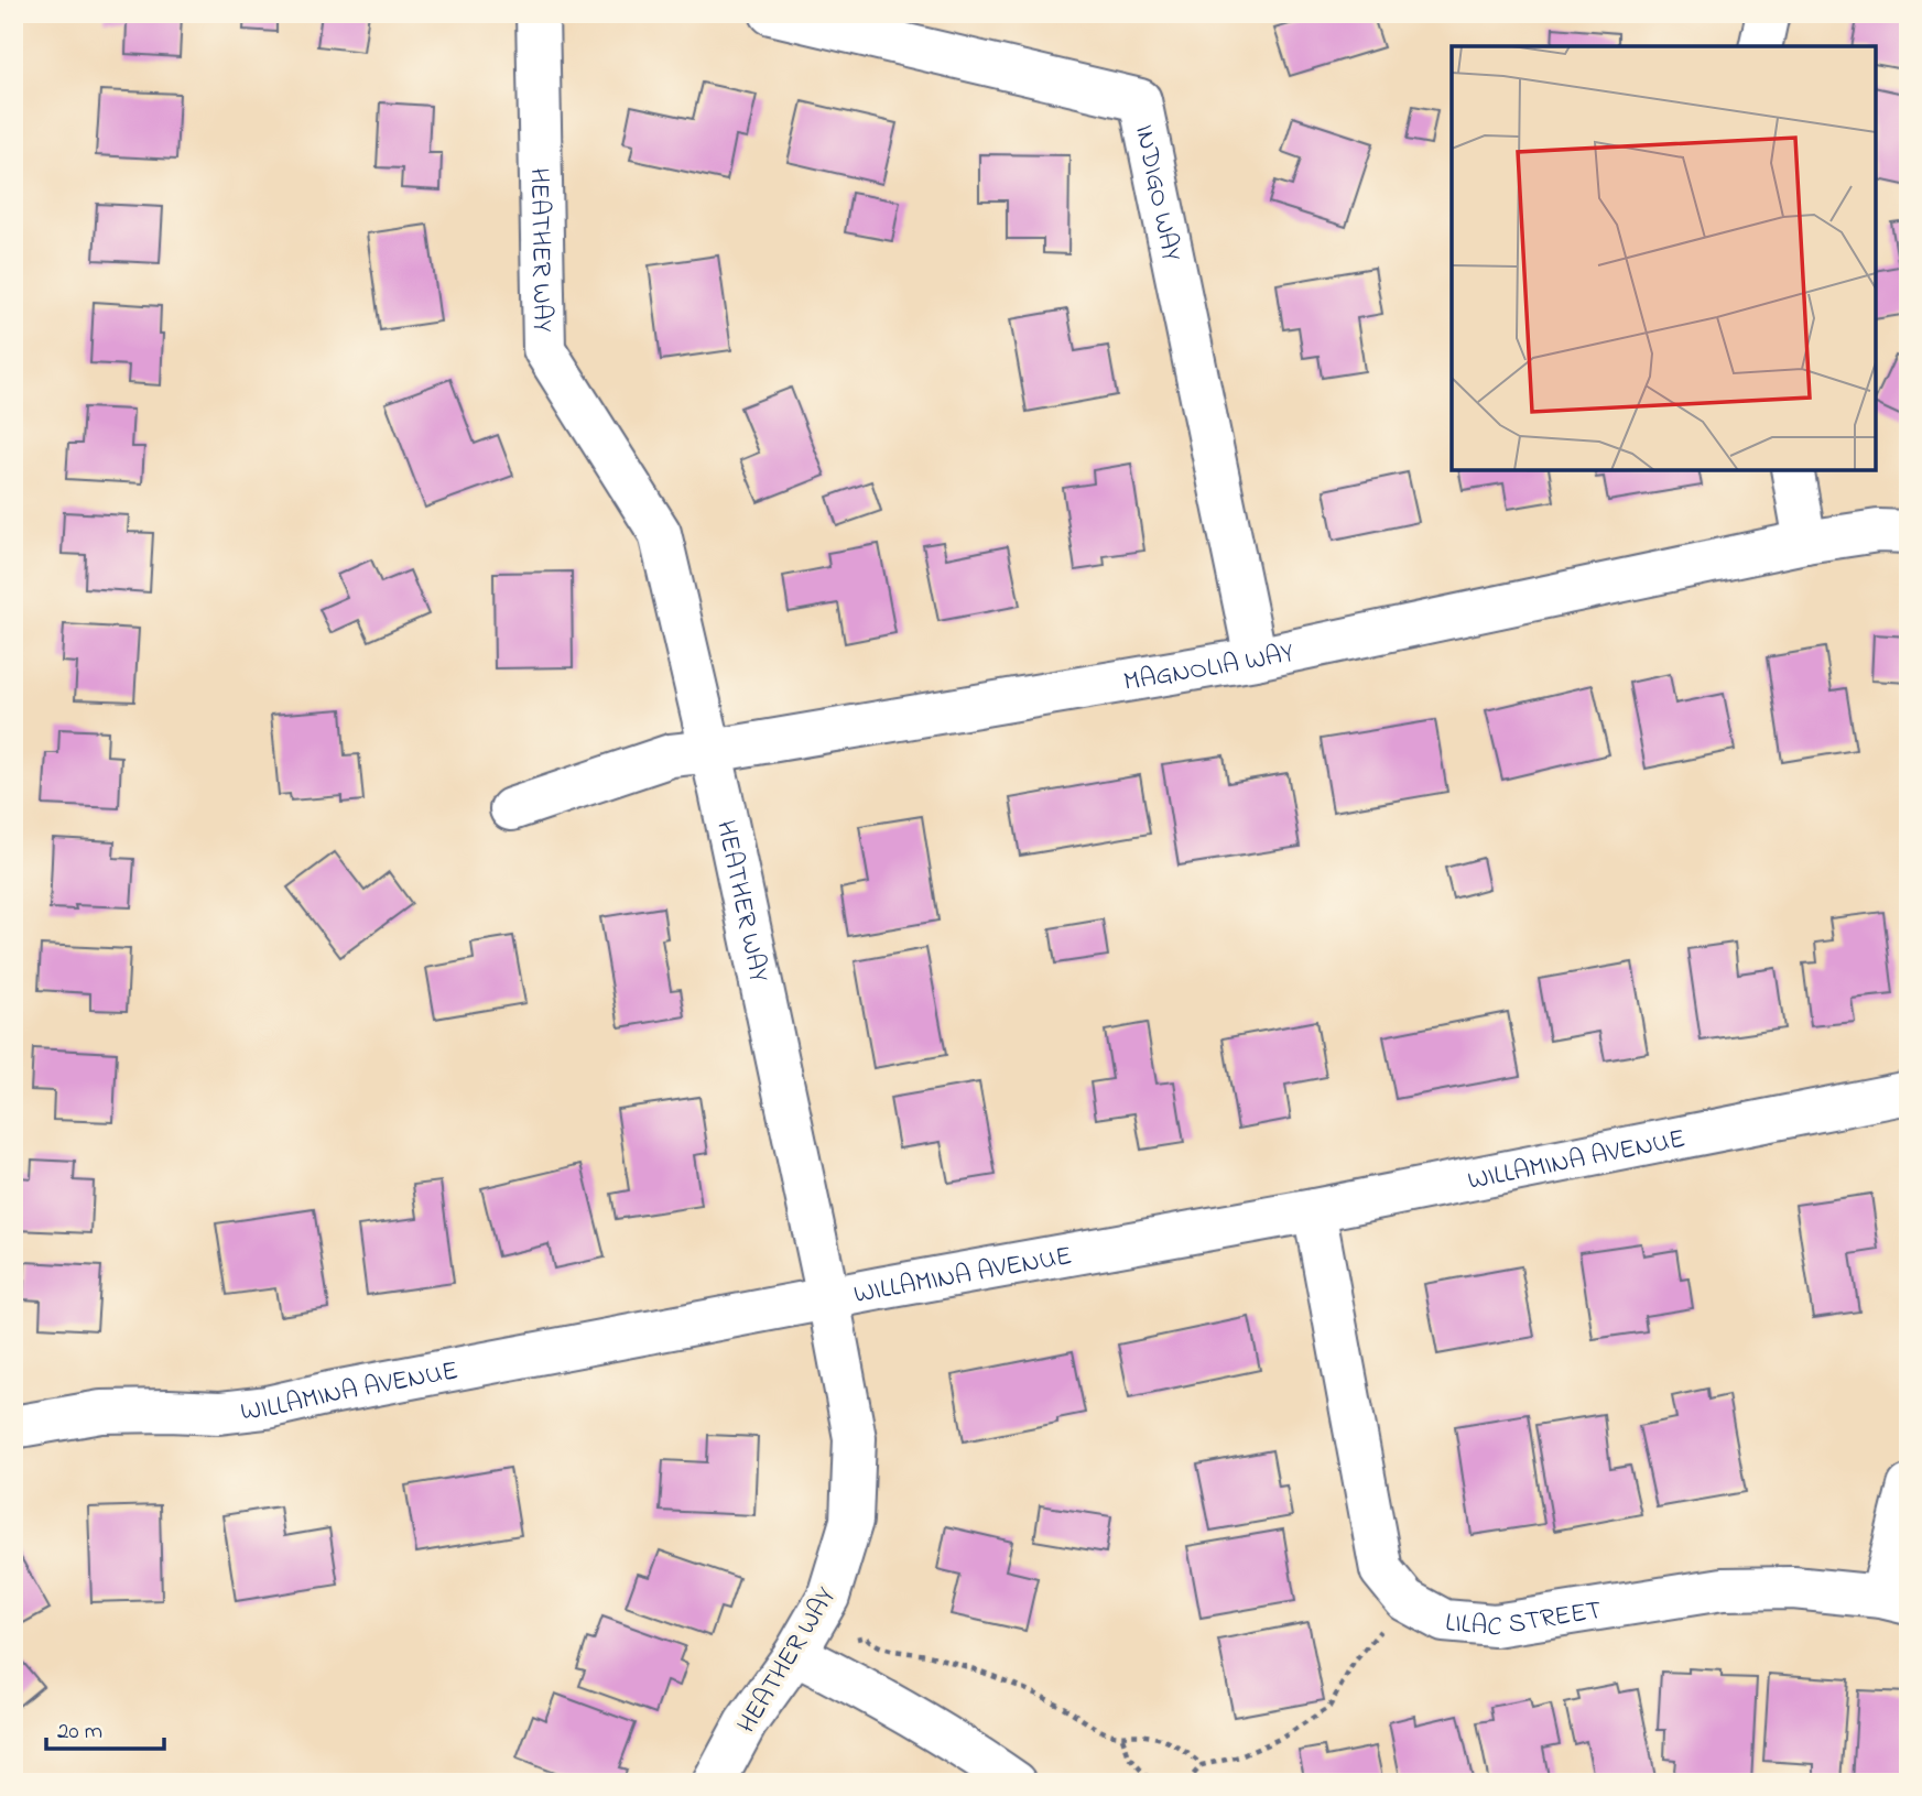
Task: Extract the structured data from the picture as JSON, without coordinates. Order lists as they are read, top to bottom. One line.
{"streets":{"street":["INDIGO WAY","HEATHER WAY","MAGNOLIA WAY","WILLAMINA AVENUE","LILAC STREET"]},"crossings":[["INDIGO WAY","MAGNOLIA WAY"],["HEATHER WAY","MAGNOLIA WAY"],["HEATHER WAY","WILLAMINA AVENUE"],["WILLAMINA AVENUE","LILAC STREET"]],"scale_bar":"20 m"}
